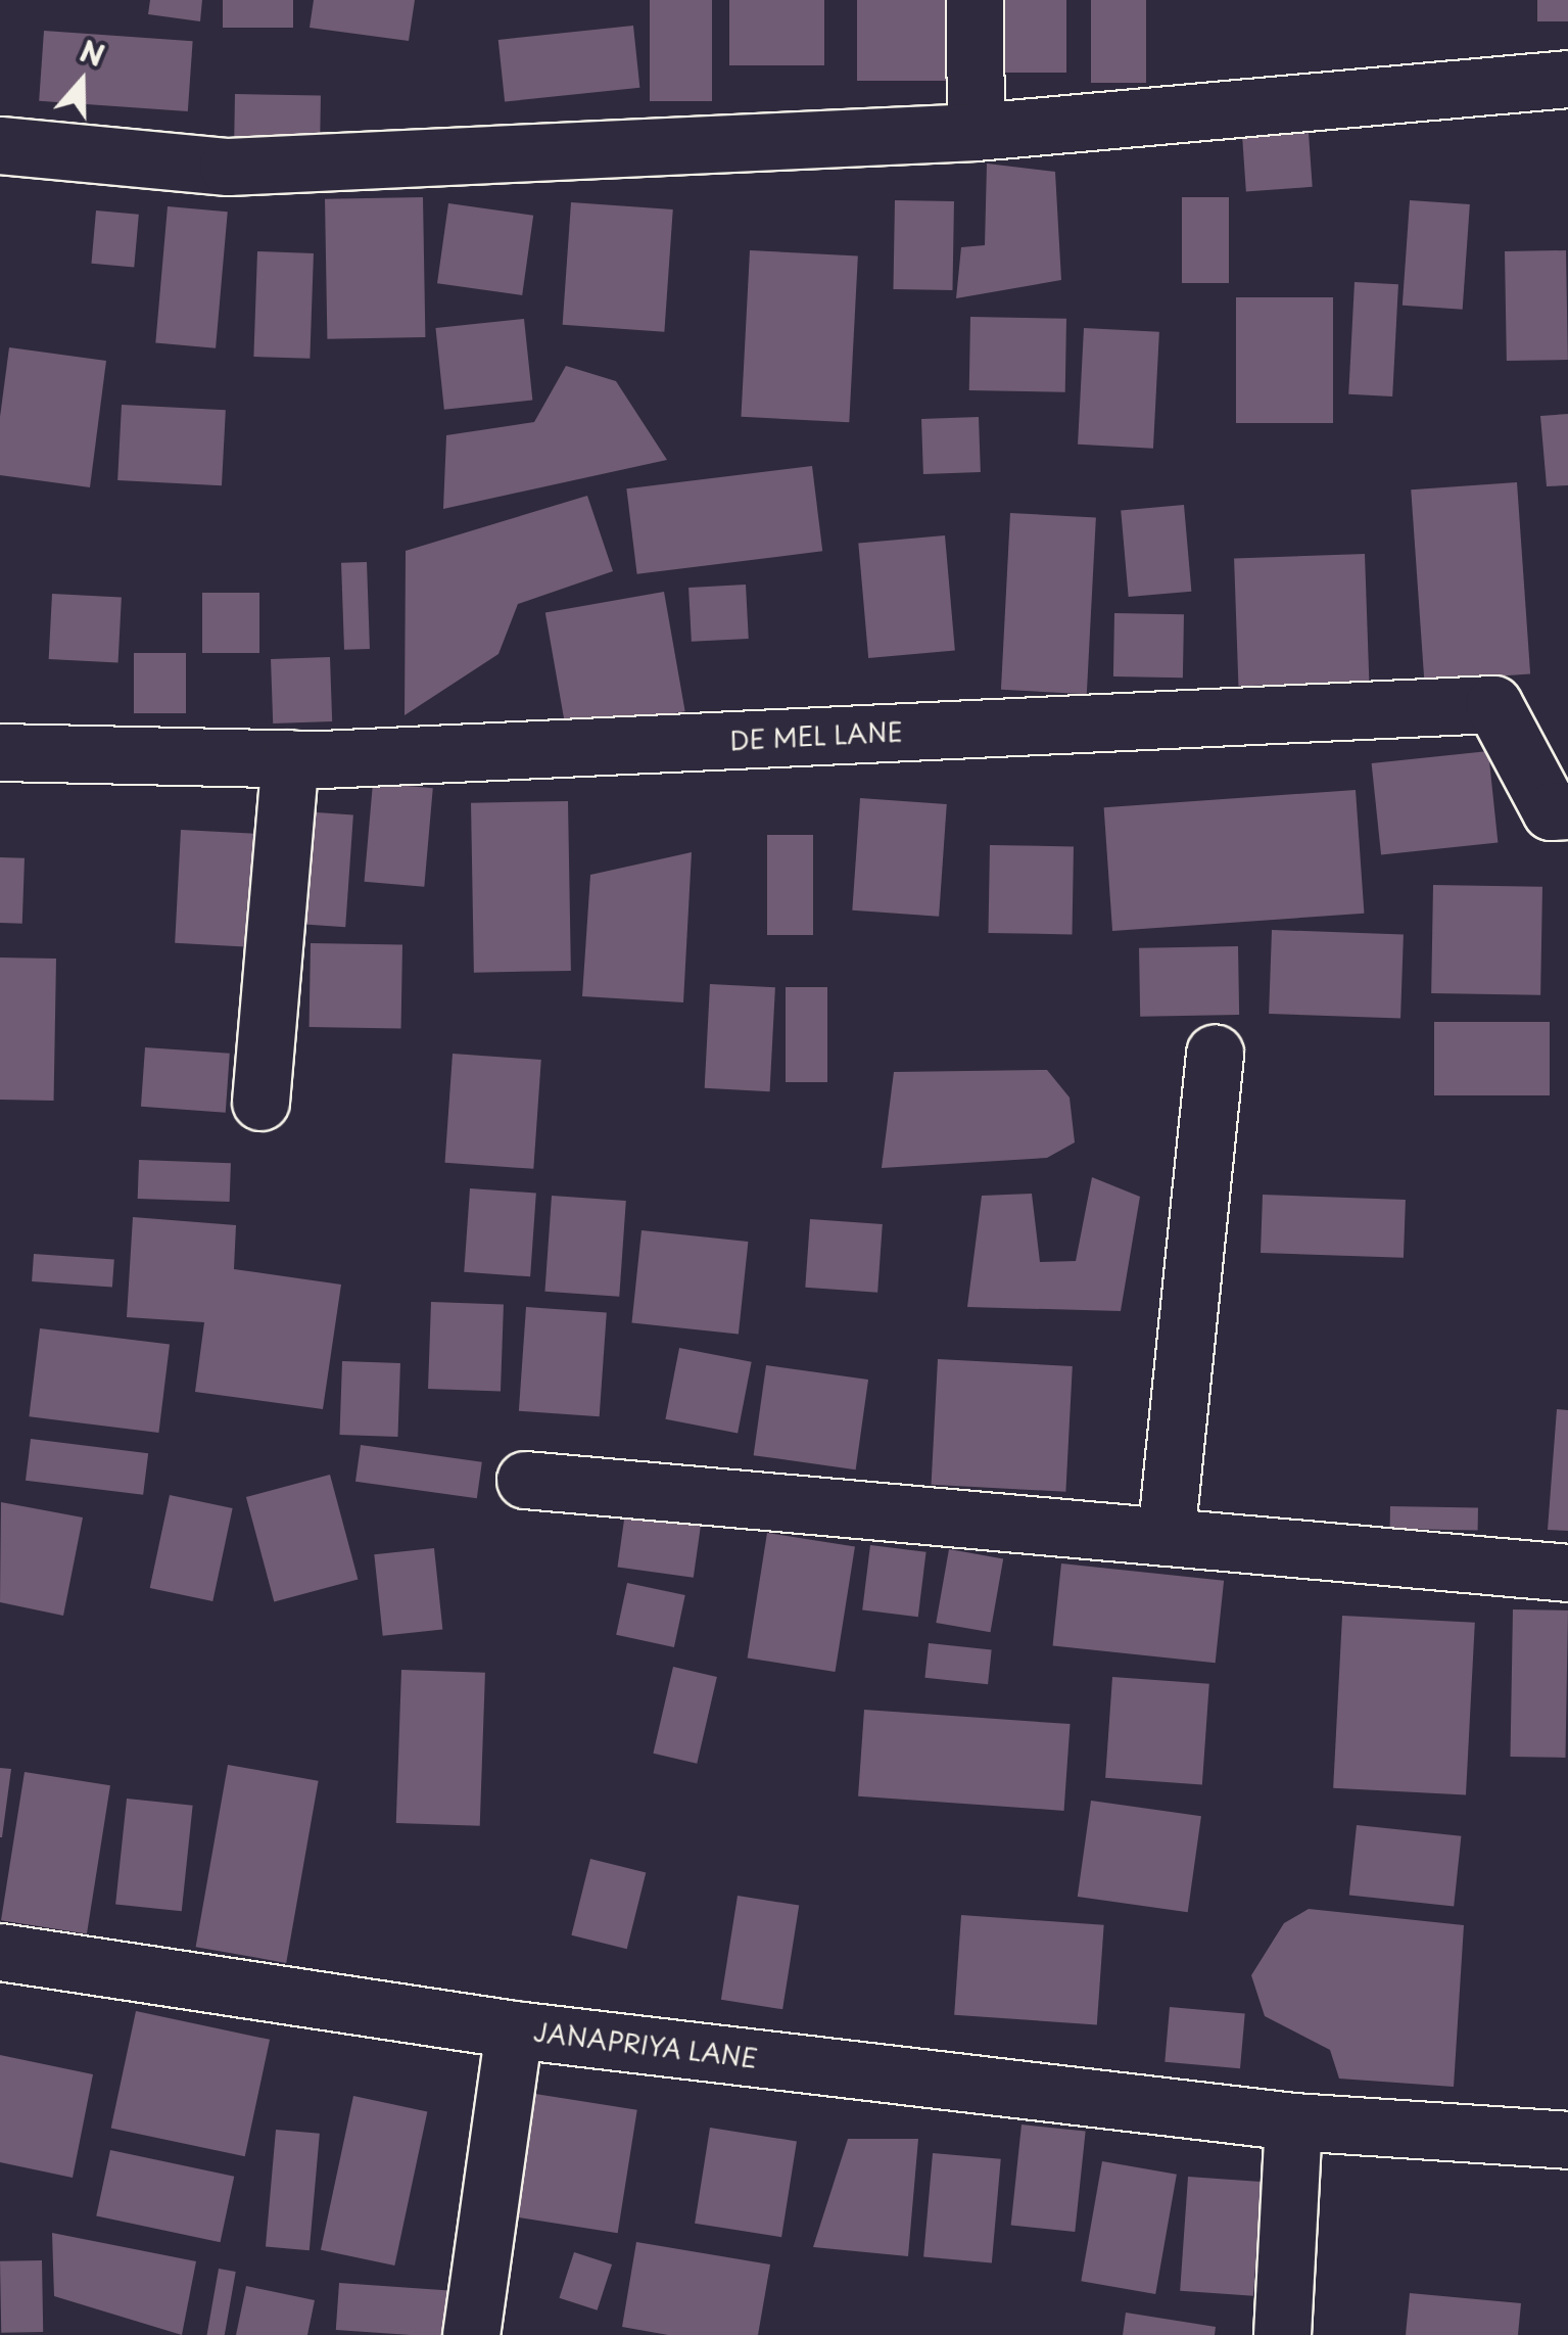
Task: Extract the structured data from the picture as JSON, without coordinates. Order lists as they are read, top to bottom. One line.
{"streets":{"street":["DE MEL LANE","JANAPRIYA LANE"]},"north":"top"}
